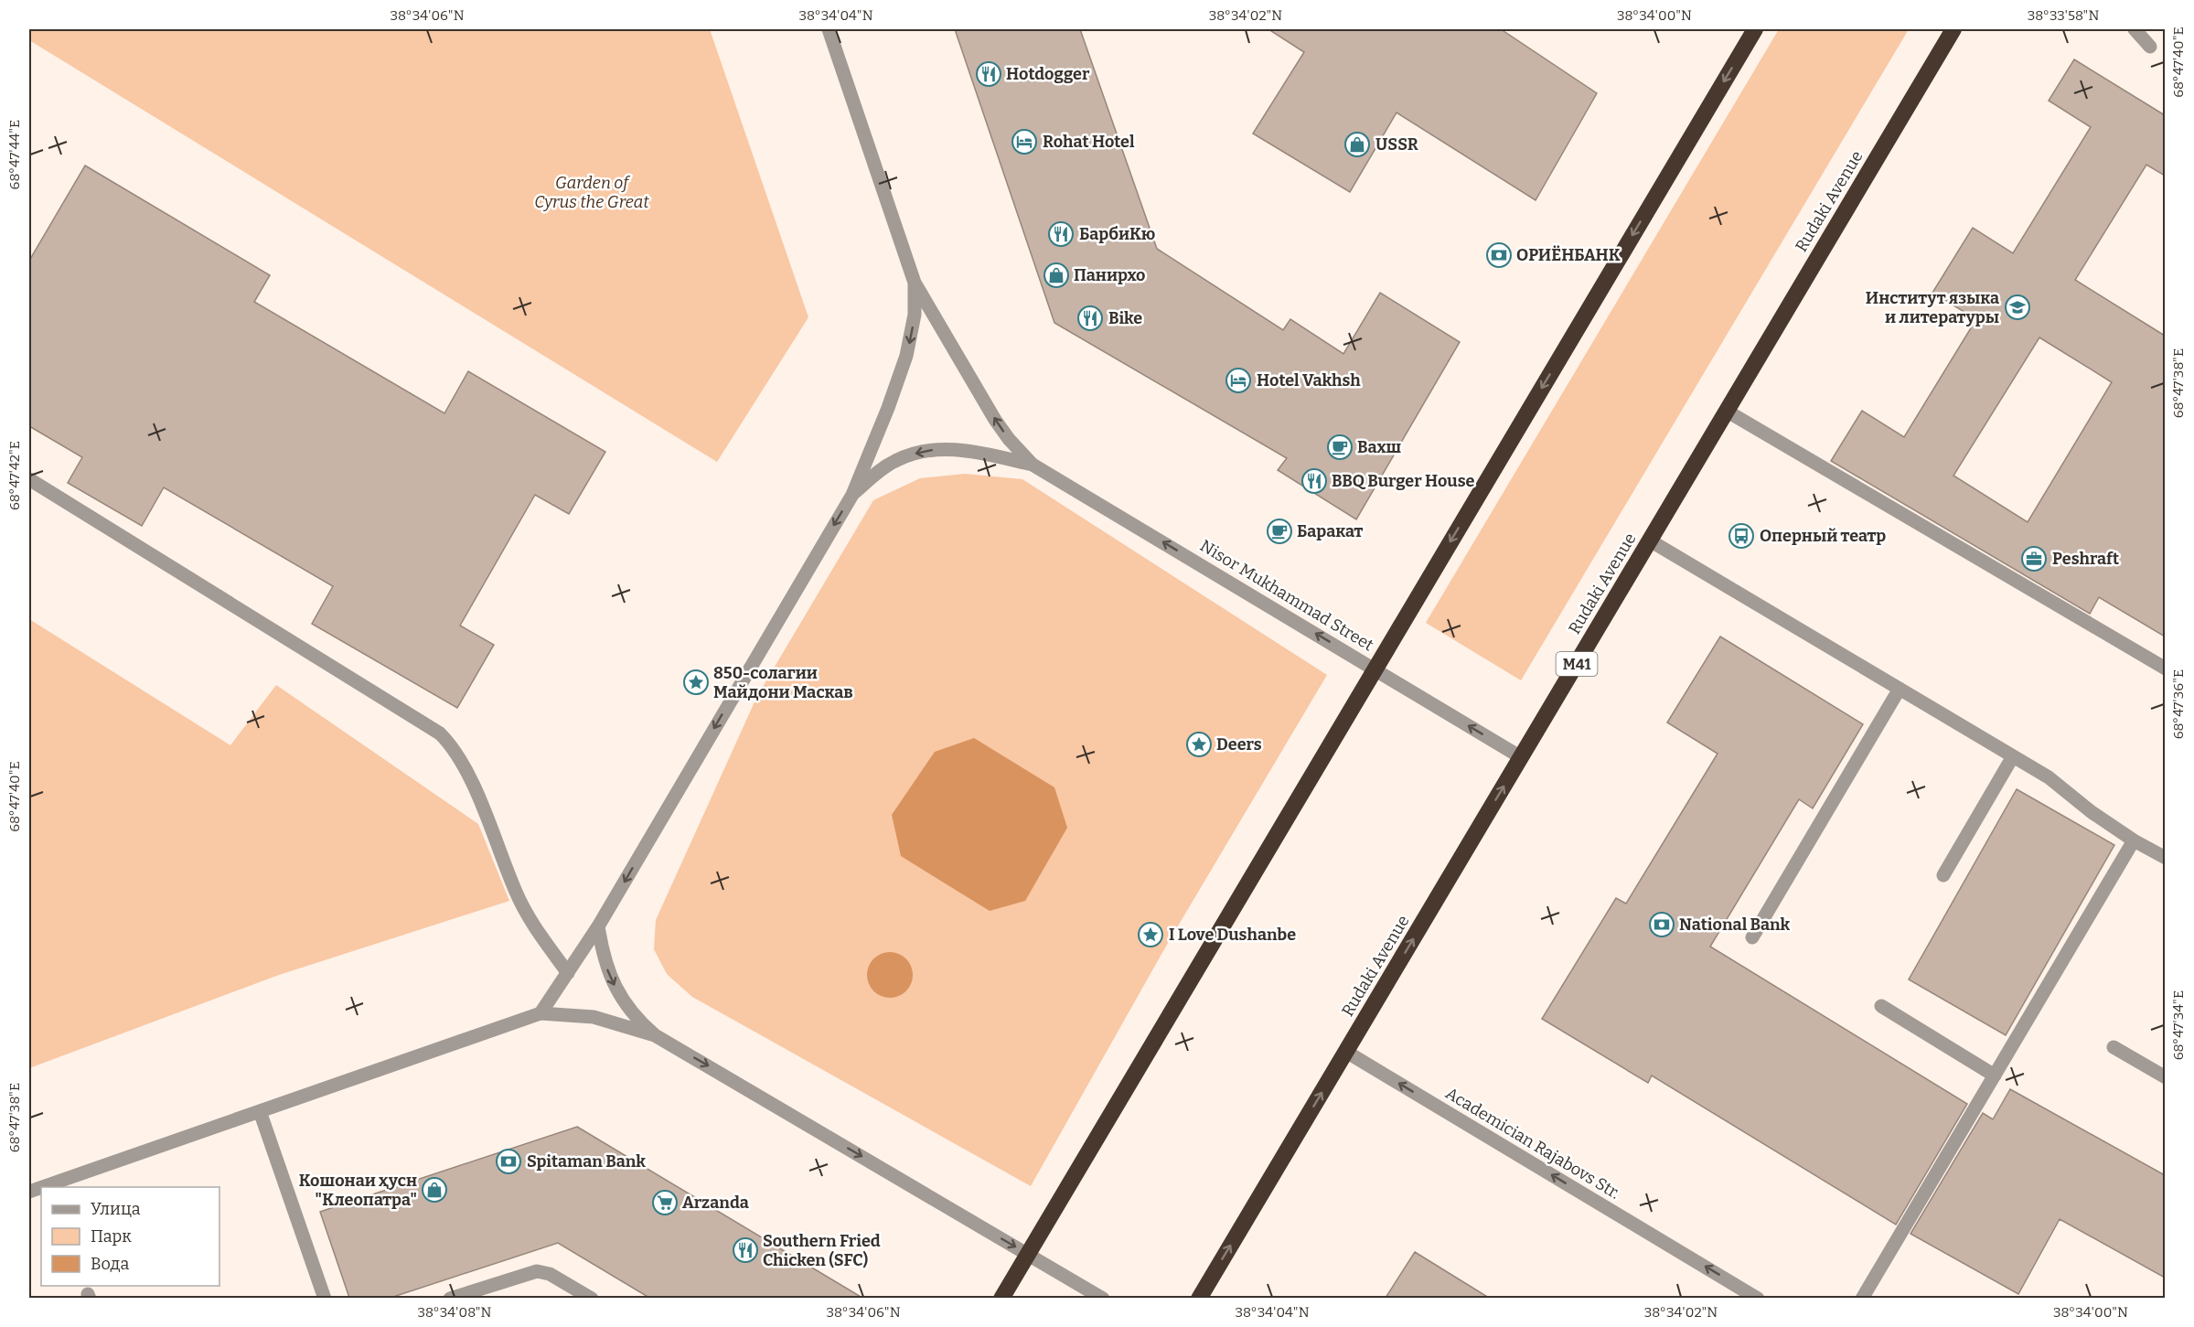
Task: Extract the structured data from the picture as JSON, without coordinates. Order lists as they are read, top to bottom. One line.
{"streets":{"highway":["Rudaki Avenue","M41"],"street":["Nisor Mukhammad Street","Academician Rajabovs Str."]},"crossings":[["Rudaki Avenue","Nisor Mukhammad Street"],["Rudaki Avenue","Academician Rajabovs Str."]],"one_way":["Rudaki Avenue","Nisor Mukhammad Street","Academician Rajabovs Str."],"parks":["Garden of Cyrus the Great"],"places":{"restaurant":["Hotdogger","БарбиКю","Bike","BBQ Burger House","Southern Fried Chicken (SFC)"],"hotel":["Rohat Hotel","Hotel Vakhsh"],"shop":["USSR","Панирхо","Кошонаи ҳусн \"Клеопатра\""],"bank":["ОРИЁНБАНК","National Bank","Spitaman Bank"],"school or university":["Институт языка и литературы"],"cafe":["Вахш","Баракат"],"bus stop":["Оперный театр"],"office":["Peshraft"],"place":["850-солагии Майдони Маскав","Deers","I Love Dushanbe"],"supermarket":["Arzanda"]},"legend":["Улица","Парк","Вода"],"coordinates":["38°34'06\"N","38°34'04\"N","38°34'02\"N","38°34'00\"N","38°33'58\"N","68°47'40\"E","68°47'44\"E","68°47'38\"E","68°47'42\"E","68°47'36\"E","68°47'34\"E","38°34'08\"N"]}
